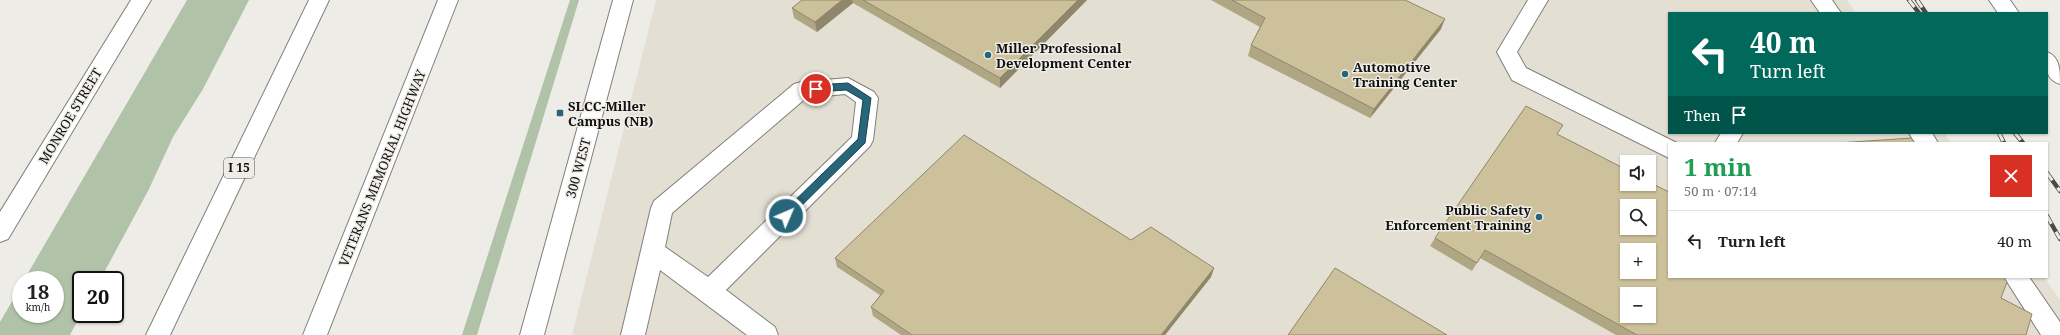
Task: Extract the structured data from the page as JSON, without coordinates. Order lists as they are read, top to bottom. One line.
{"streets":{"main road":["MONROE STREET","I 15","VETERANS MEMORIAL HIGHWAY","300 WEST"]},"places":{"other":["Miller Professional Development Center","Automotive Training Center","Public Safety Enforcement Training"],"transit":["SLCC-Miller Campus (NB)"]},"page":{"turn":["40 m","Turn left"],"then":"Then","heading":["1 min","50 m · 07:14"],"map_buttons":["+","−"],"list":[{"name":"Turn left","value":"40 m"}],"speed":"18 km/h","limit":"20"}}
